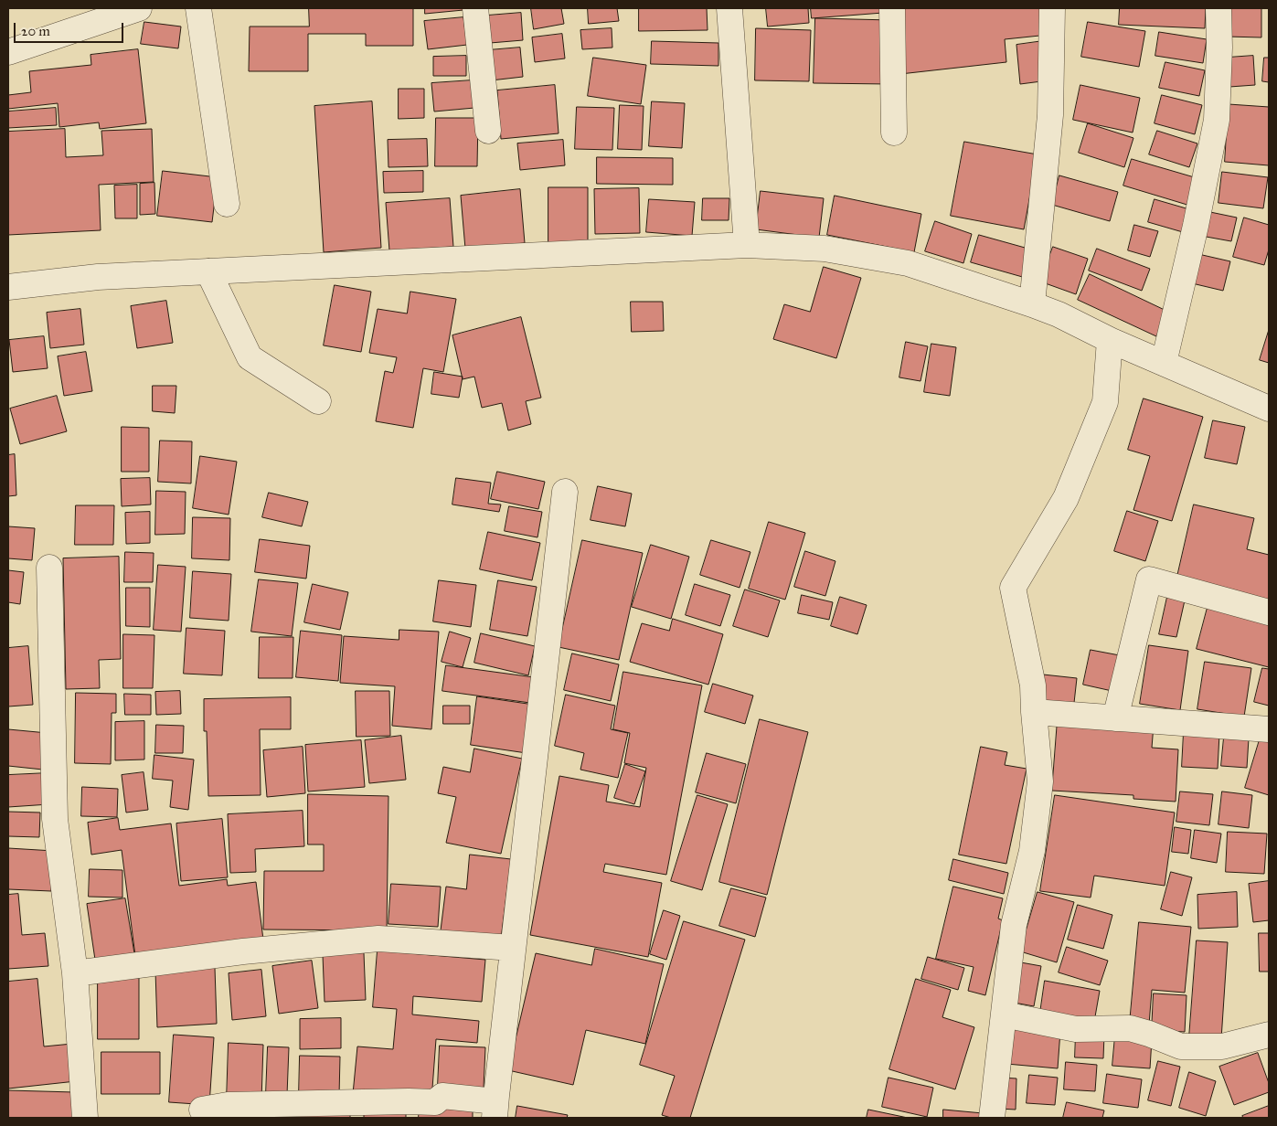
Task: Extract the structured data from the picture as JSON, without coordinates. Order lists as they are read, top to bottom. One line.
{"scale_bar":"20 m"}
